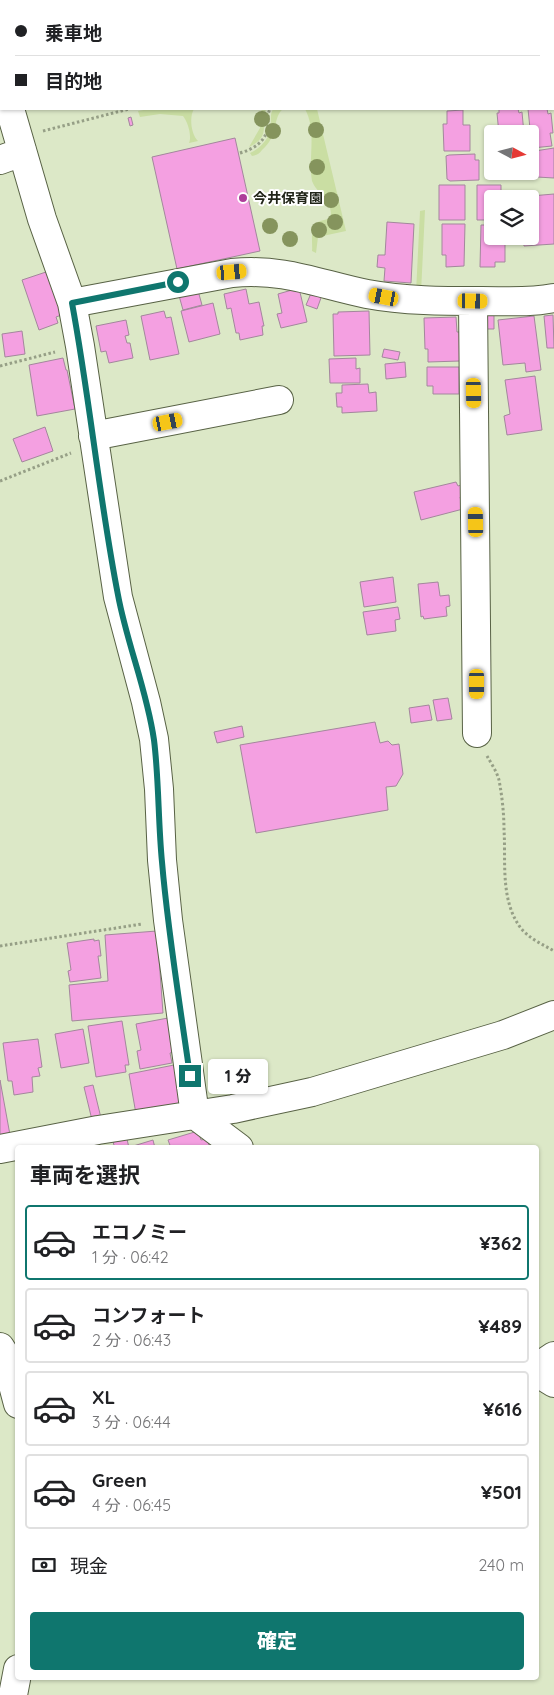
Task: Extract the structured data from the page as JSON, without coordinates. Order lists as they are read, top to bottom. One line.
{"places":["今井保育園"],"north":"right","page":{"banner":["乗車地","目的地"],"bubble":"1 分","heading":"車両を選択","list":[{"name":"エコノミー","note":"1 分 · 06:42","value":"¥362"},{"name":"コンフォート","note":"2 分 · 06:43","value":"¥489"},{"name":"XL","note":"3 分 · 06:44","value":"¥616"},{"name":"Green","note":"4 分 · 06:45","value":"¥501"}],"pay":["現金","240 m"],"buttons":"確定"}}
